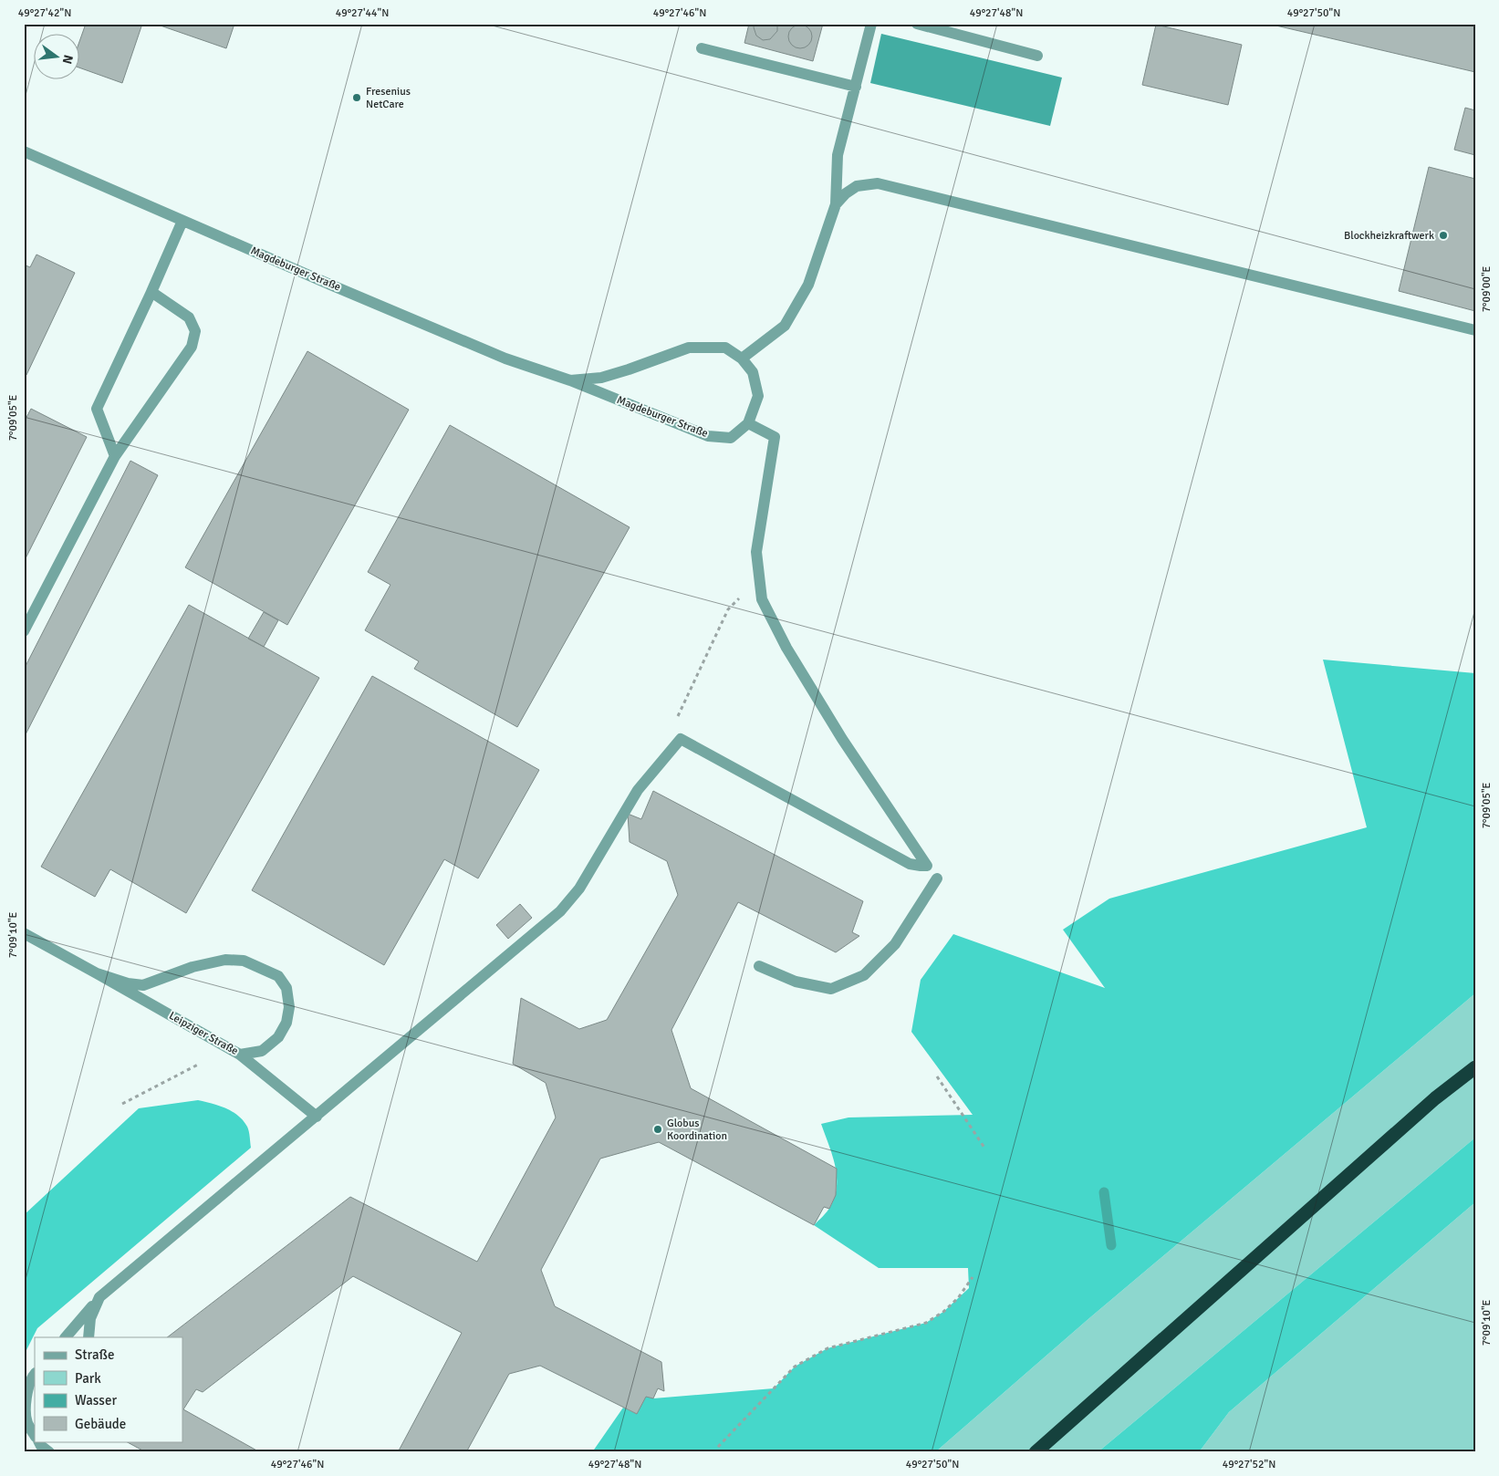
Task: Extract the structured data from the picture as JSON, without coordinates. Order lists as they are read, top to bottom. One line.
{"streets":{"street":["Magdeburger Straße","Leipziger Straße"]},"places":["Fresenius NetCare","Blockheizkraftwerk","Globus Koordination"],"legend":["Straße","Park","Wasser","Gebäude"],"north":"right","coordinates":["49°27'42\"N","49°27'44\"N","49°27'46\"N","49°27'48\"N","49°27'50\"N","7°09'00\"E","7°09'05\"E","7°09'10\"E","49°27'52\"N"]}
